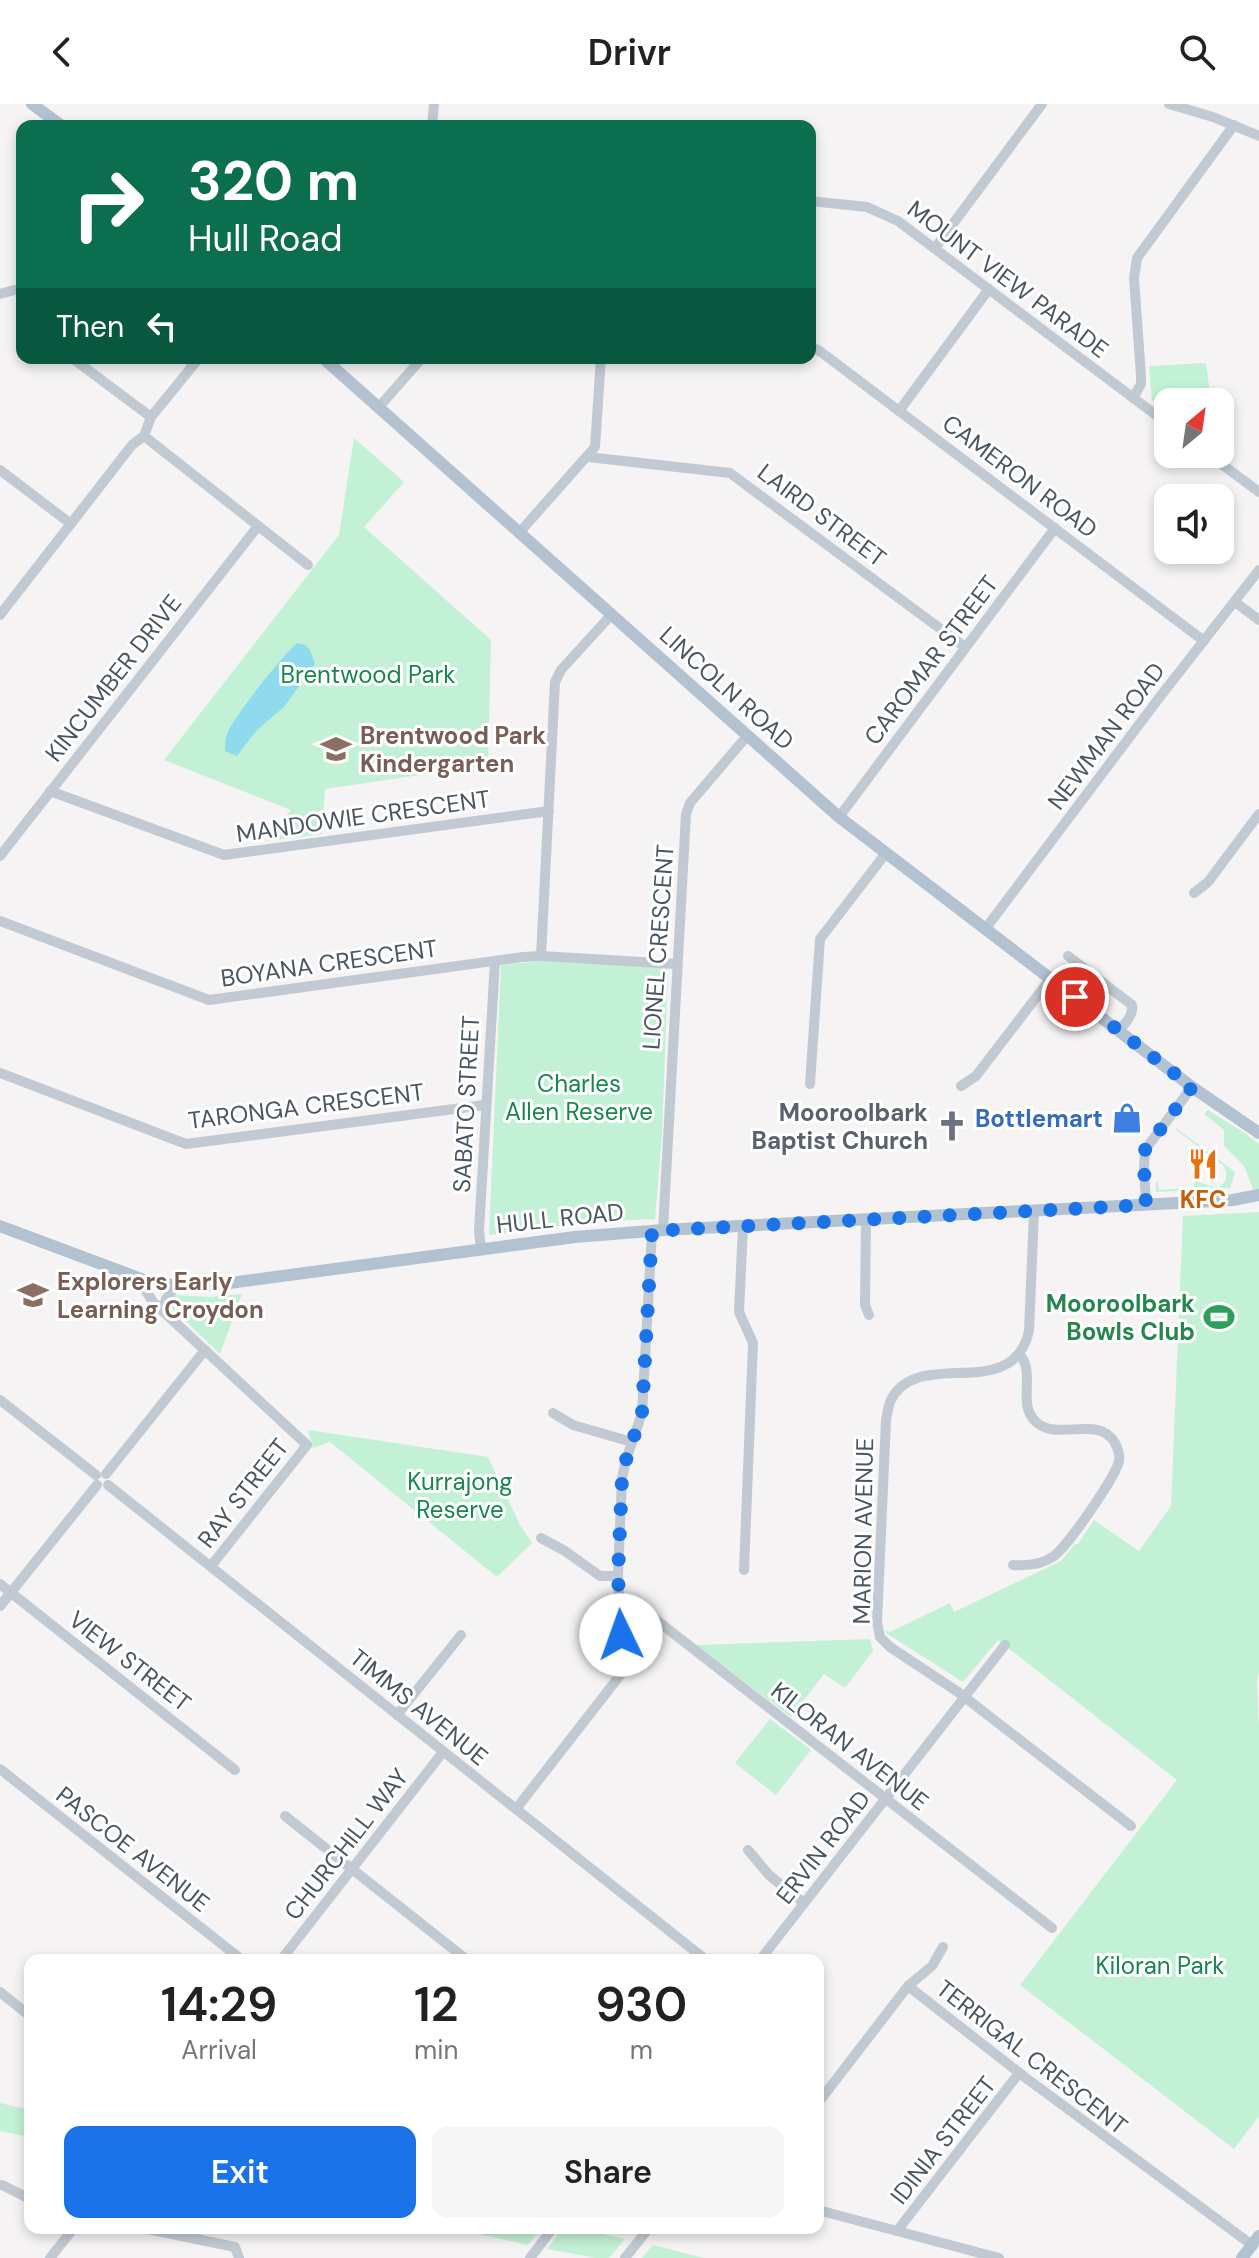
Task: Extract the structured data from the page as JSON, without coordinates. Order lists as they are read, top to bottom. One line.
{"streets":{"main road":["LINCOLN ROAD","HULL ROAD"],"street":["MOUNT VIEW PARADE","CAMERON ROAD","LAIRD STREET","CAROMAR STREET","KINCUMBER DRIVE","NEWMAN ROAD","MANDOWIE CRESCENT","LIONEL CRESCENT","BOYANA CRESCENT","SABATO STREET","TARONGA CRESCENT","RAY STREET","MARION AVENUE","VIEW STREET","TIMMS AVENUE","KILORAN AVENUE","CHURCHILL WAY","ERVIN ROAD","PASCOE AVENUE","TERRIGAL CRESCENT","IDINIA STREET"]},"crossings":[["CAMERON ROAD","CAROMAR STREET"],["CAMERON ROAD","NEWMAN ROAD"],["LAIRD STREET","CAROMAR STREET"],["CAROMAR STREET","LINCOLN ROAD"],["KINCUMBER DRIVE","MANDOWIE CRESCENT"],["LINCOLN ROAD","NEWMAN ROAD"],["LINCOLN ROAD","LIONEL CRESCENT"],["LIONEL CRESCENT","BOYANA CRESCENT"],["LIONEL CRESCENT","HULL ROAD"],["LIONEL CRESCENT","TIMMS AVENUE"],["LIONEL CRESCENT","KILORAN AVENUE"],["BOYANA CRESCENT","SABATO STREET"],["SABATO STREET","TARONGA CRESCENT"],["SABATO STREET","HULL ROAD"],["RAY STREET","TIMMS AVENUE"],["MARION AVENUE","ERVIN ROAD"],["TIMMS AVENUE","CHURCHILL WAY"],["KILORAN AVENUE","ERVIN ROAD"],["TERRIGAL CRESCENT","IDINIA STREET"]],"parks":["Brentwood Park","Charles Allen Reserve","Kurrajong Reserve","Kiloran Park"],"places":{"school or university":["Brentwood Park Kindergarten","Explorers Early Learning Croydon"],"shop":["Bottlemart"],"church":["Mooroolbark Baptist Church"],"restaurant":["KFC"],"sports":["Mooroolbark Bowls Club"]},"north":"top right","page":{"header":"Drivr","turn":["320 m","Hull Road"],"then":"Then","eta":["14:29","Arrival","12","min","930","m"],"buttons":["Exit","Share"]}}
